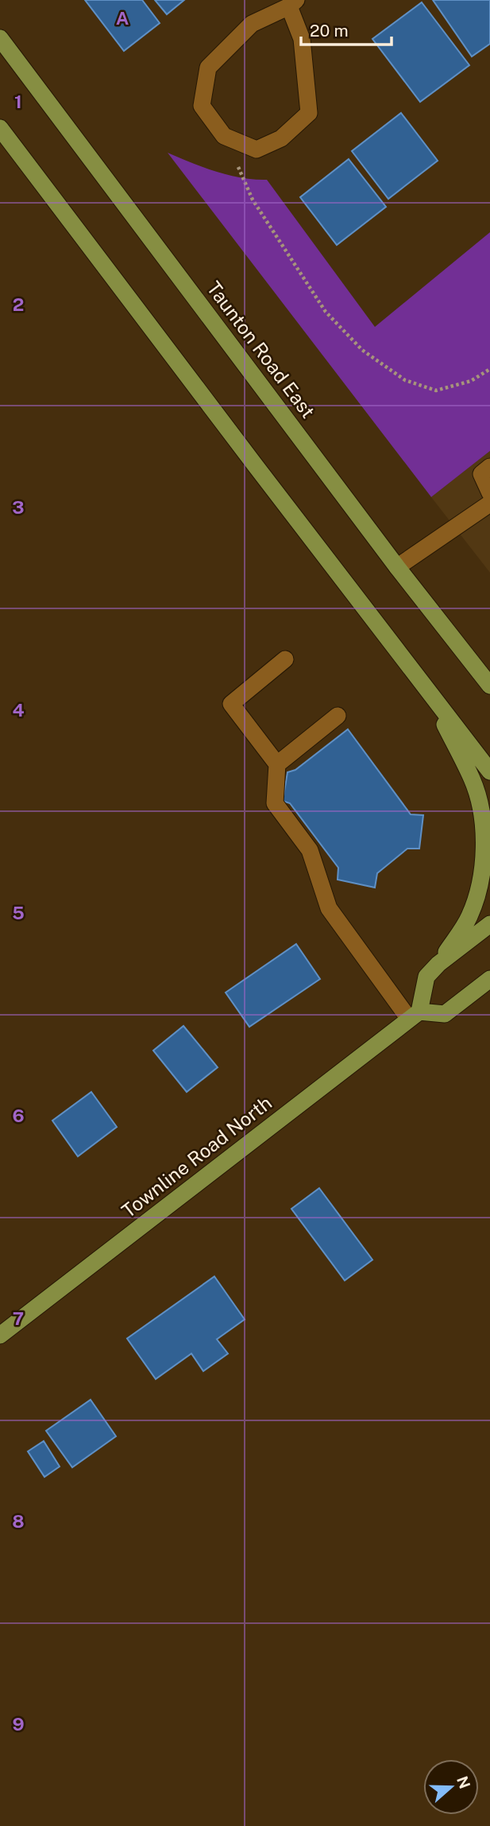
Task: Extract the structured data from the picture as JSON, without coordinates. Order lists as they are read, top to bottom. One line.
{"streets":{"main road":["Taunton Road East","Townline Road North"]},"scale_bar":"20 m","north":"right","grid":{"columns":["A"],"rows":["1","2","3","4","5","6","7","8","9"]}}
